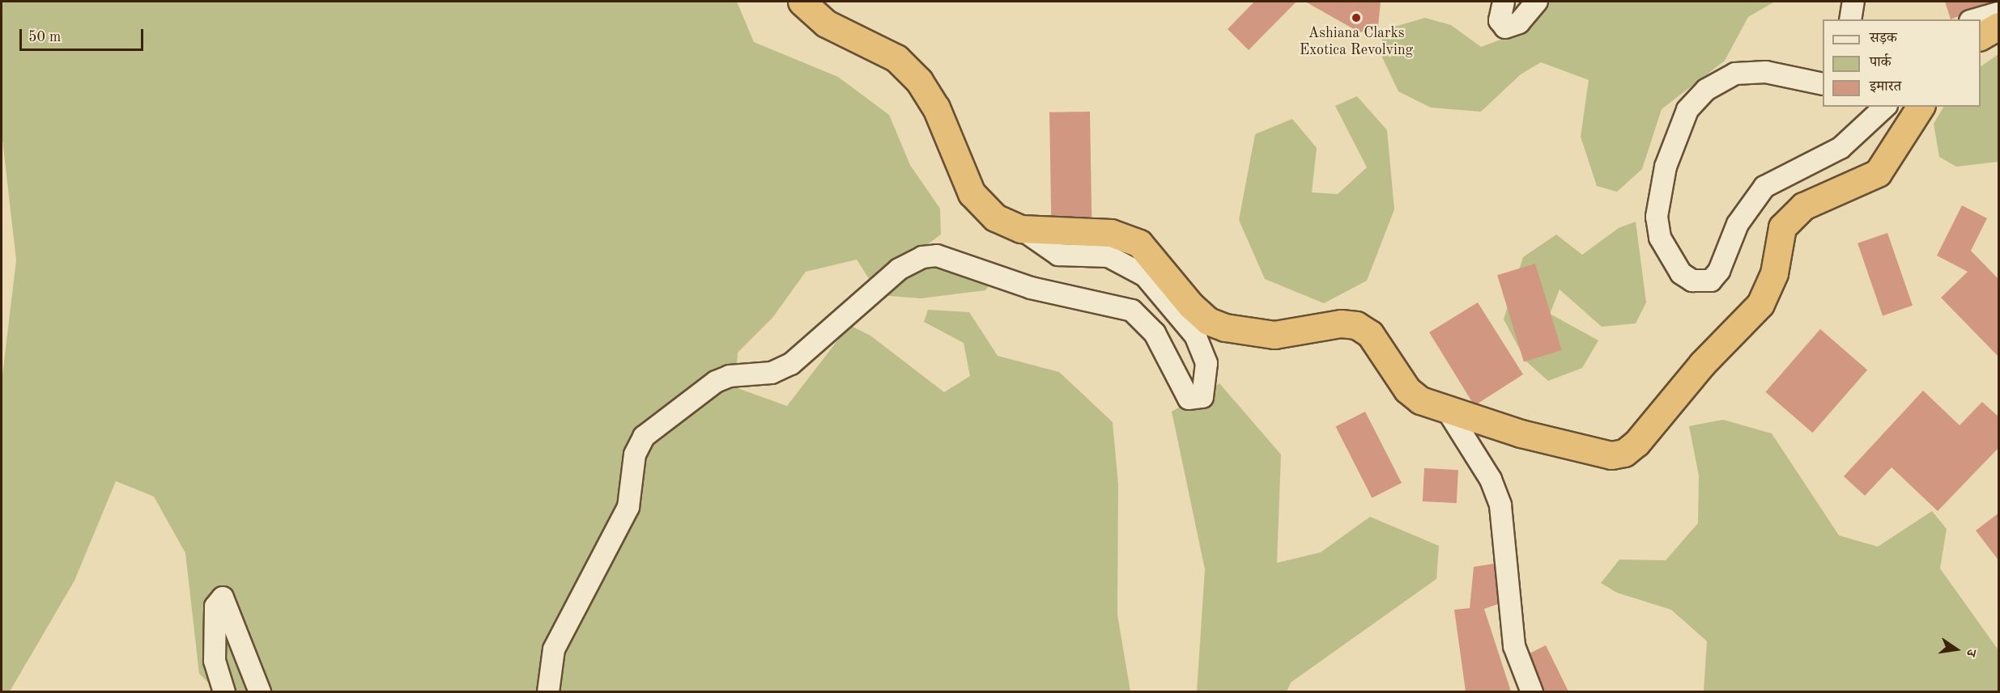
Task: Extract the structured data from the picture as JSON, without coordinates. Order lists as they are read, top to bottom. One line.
{"places":["Ashiana Clarks Exotica Revolving"],"legend":["सड़क","पार्क","इमारत"],"scale_bar":"50 m","north":"right"}
